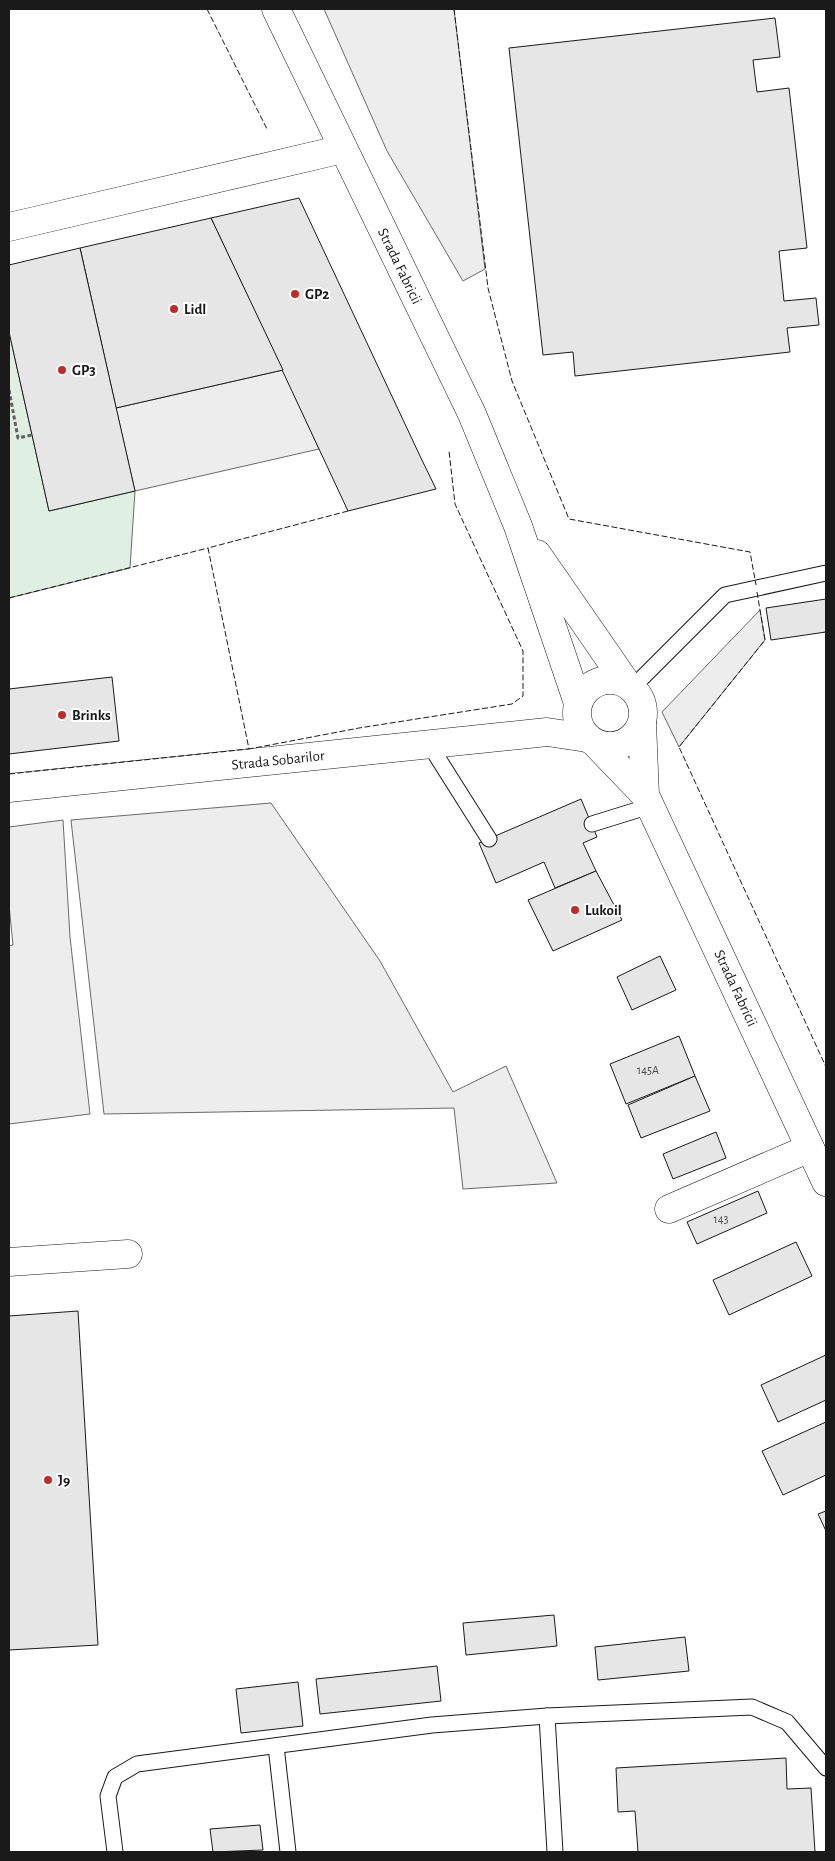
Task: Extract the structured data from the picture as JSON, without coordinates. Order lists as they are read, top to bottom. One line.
{"streets":{"main road":["Strada Fabricii","Strada Sobarilor"]},"crossings":[["Strada Fabricii","Strada Sobarilor"]],"places":["GP2","Lidl","GP3","Brinks","Lukoil","J9"],"house_numbers":["145A","143"]}
